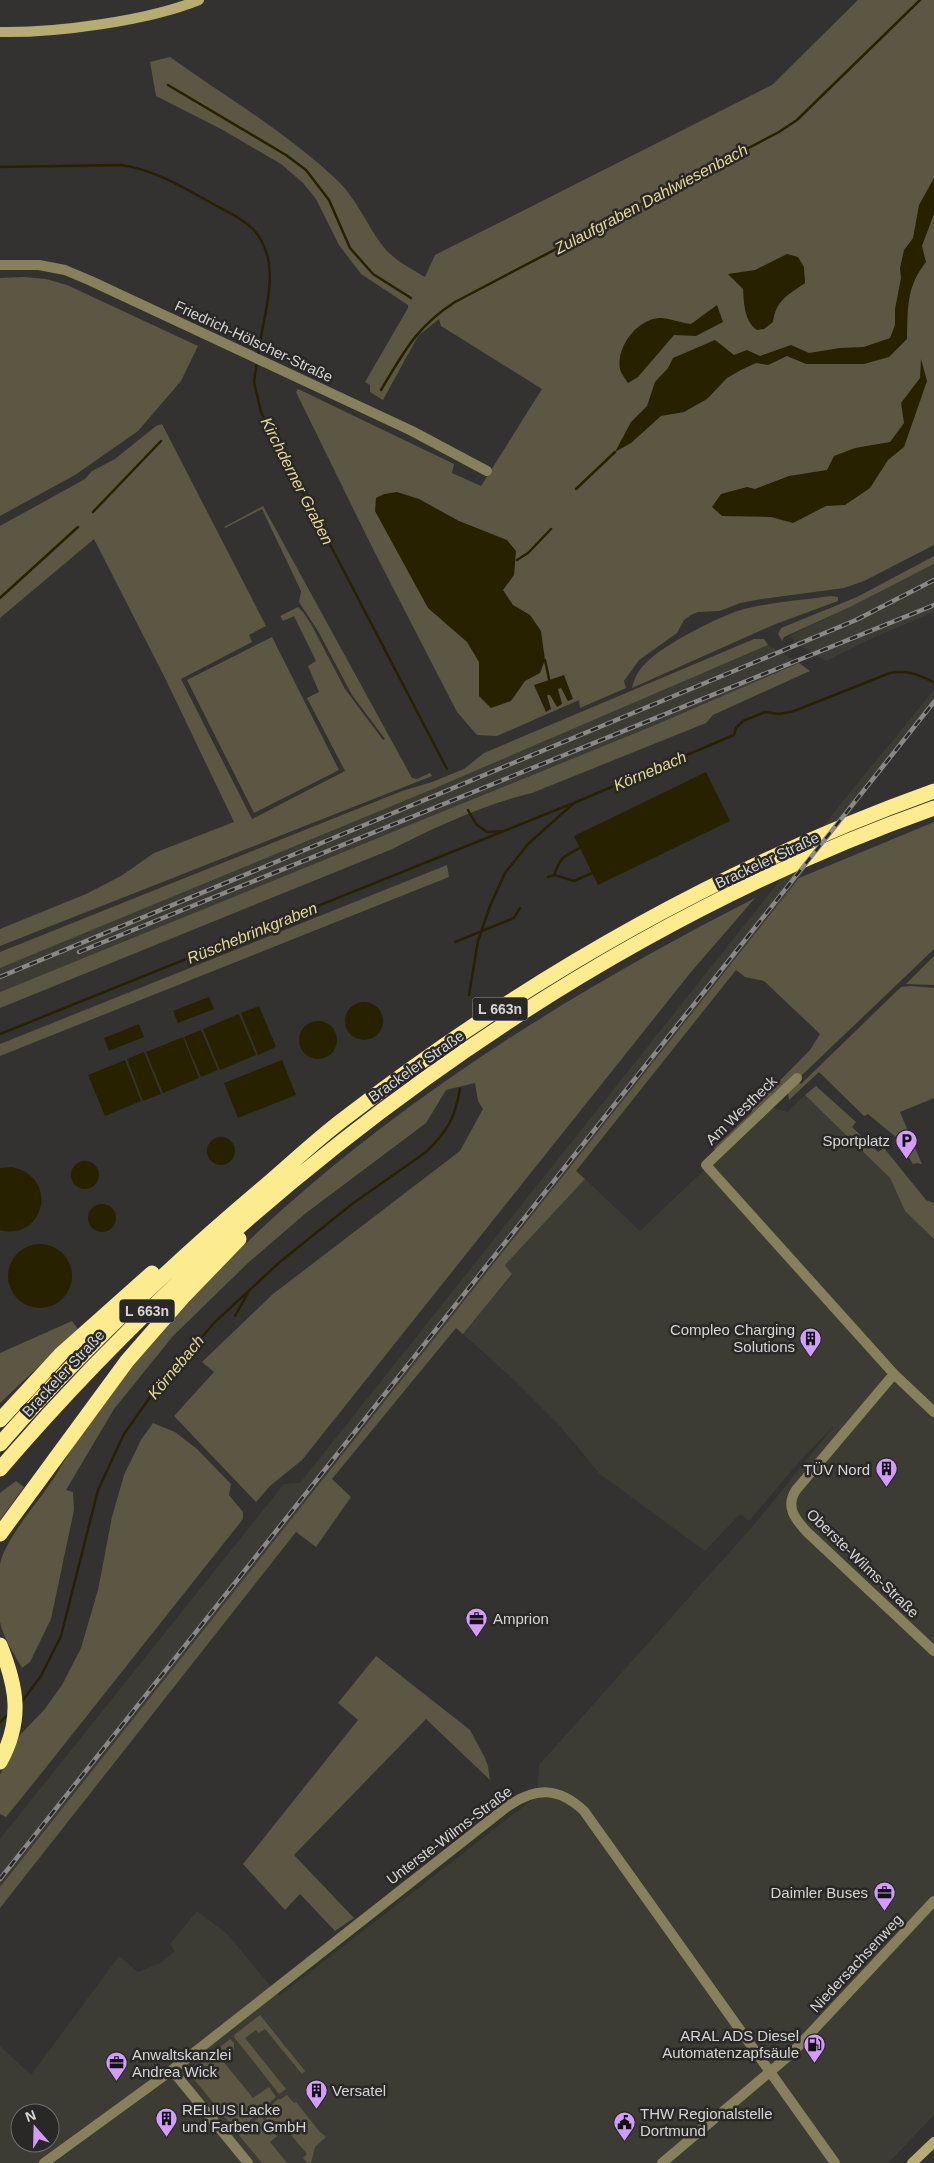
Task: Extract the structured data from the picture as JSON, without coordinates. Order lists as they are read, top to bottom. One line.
{"streets":{"highway":["Brackeler Straße","L 663n"],"street":["Friedrich-Hölscher-Straße","Am Westheck","Oberste-Wilms-Straße","Unterste-Wilms-Straße","Niedersachsenweg"]},"crossings":[["Am Westheck","Oberste-Wilms-Straße"],["Unterste-Wilms-Straße","Niedersachsenweg"]],"water":["Zulaufgraben Dahlwiesenbach","Kirchderner Graben","Körnebach","Rüschebrinkgraben"],"places":{"parking":["Sportplatz"],"building":["Compleo Charging Solutions","TÜV Nord","Versatel","RELIUS Lacke und Farben GmbH"],"office":["Amprion","Daimler Buses","Anwaltskanzlei Andrea Wick"],"fuel station":["ARAL ADS Diesel Automatenzapfsäule"],"public building":["THW Regionalstelle Dortmund"]},"north":"top"}
